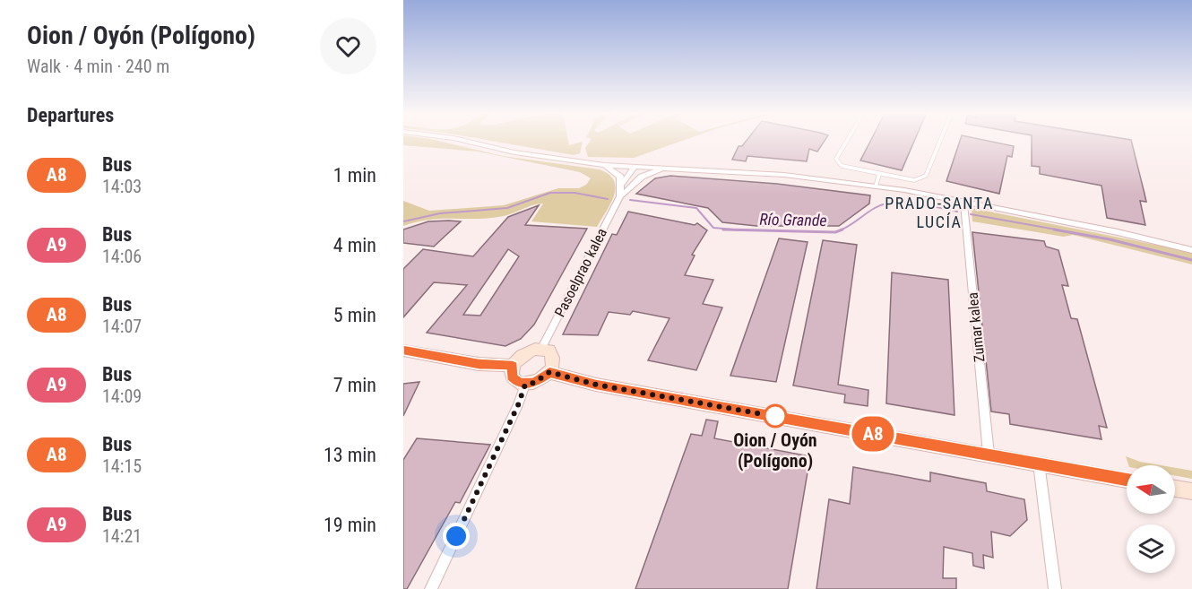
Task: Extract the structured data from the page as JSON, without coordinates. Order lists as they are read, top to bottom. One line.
{"streets":{"street":["Pasoelprao kalea","Zumar kalea"]},"districts":["PRADO-SANTA LUCÍA"],"water":["Río Grande"],"places":["Oion / Oyón (Polígono)"],"lines":["bus line A8"],"north":"left","page":{"heading":[["Oion / Oyón (Polígono)","Walk · 4 min · 240 m"],"Departures"],"on_map":"A8","list":[{"mark":"A8","name":"Bus","note":"14:03","value":"1 min"},{"mark":"A9","name":"Bus","note":"14:06","value":"4 min"},{"mark":"A8","name":"Bus","note":"14:07","value":"5 min"},{"mark":"A9","name":"Bus","note":"14:09","value":"7 min"},{"mark":"A8","name":"Bus","note":"14:15","value":"13 min"},{"mark":"A9","name":"Bus","note":"14:21","value":"19 min"}]}}
